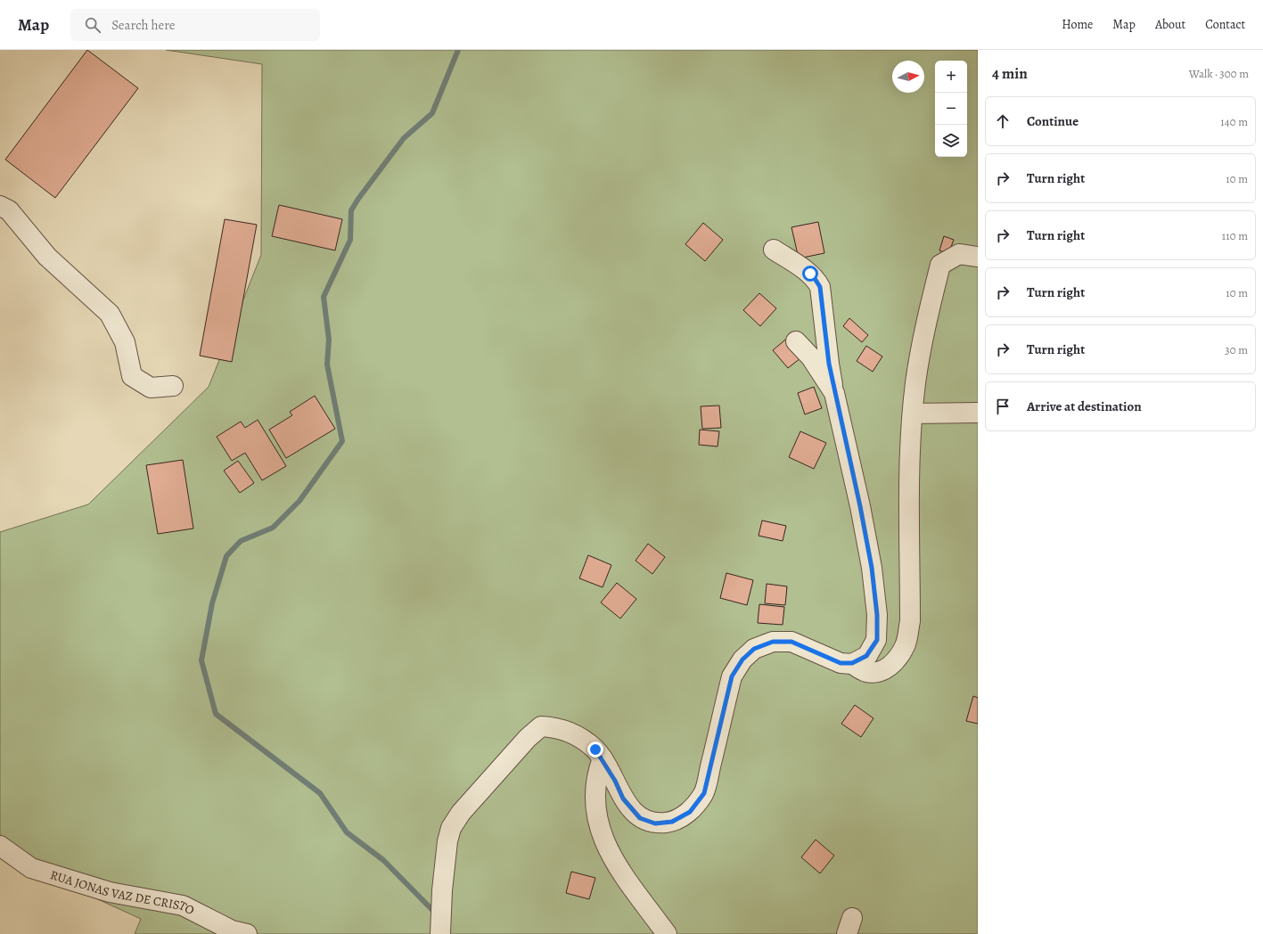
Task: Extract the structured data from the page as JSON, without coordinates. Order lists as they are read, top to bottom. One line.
{"streets":{"street":["RUA JONAS VAZ DE CRISTO"]},"north":"right","page":{"header":"Map","search":"Search here","nav":["Home","Map","About","Contact"],"heading":["4 min","Walk · 300 m"],"map_buttons":["+","−"],"list":[["Continue","140 m"],["Turn right","10 m"],["Turn right","110 m"],["Turn right","10 m"],["Turn right","30 m"],"Arrive at destination"]}}
